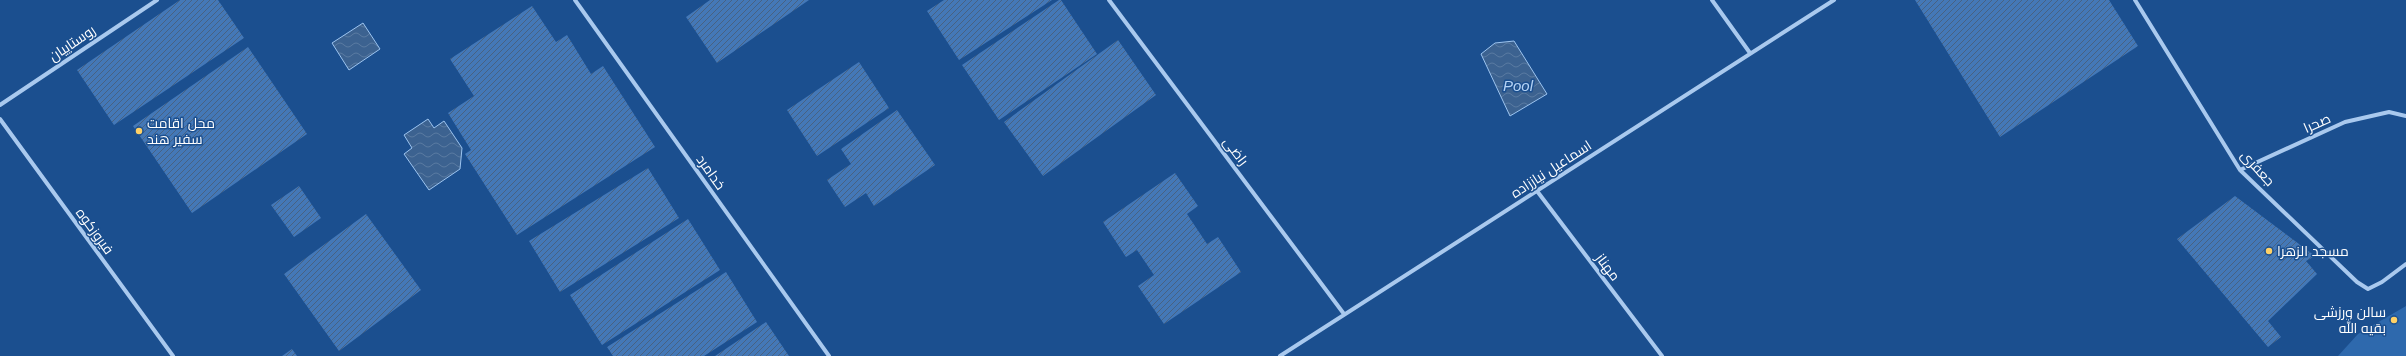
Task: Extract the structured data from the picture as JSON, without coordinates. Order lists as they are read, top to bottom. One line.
{"streets":{"street":["روستاییان","صحرا","راضی","جعفری","اسماعیل نیاززاده","خدامرد","فیروزکوه","مهناز"]},"crossings":[["صحرا","جعفری"],["راضی","اسماعیل نیاززاده"],["اسماعیل نیاززاده","مهناز"]],"water":["Pool"],"places":["محل اقامت سفیر هند","مسجد الزهرا","سالن ورزشی بقیه الله"]}
